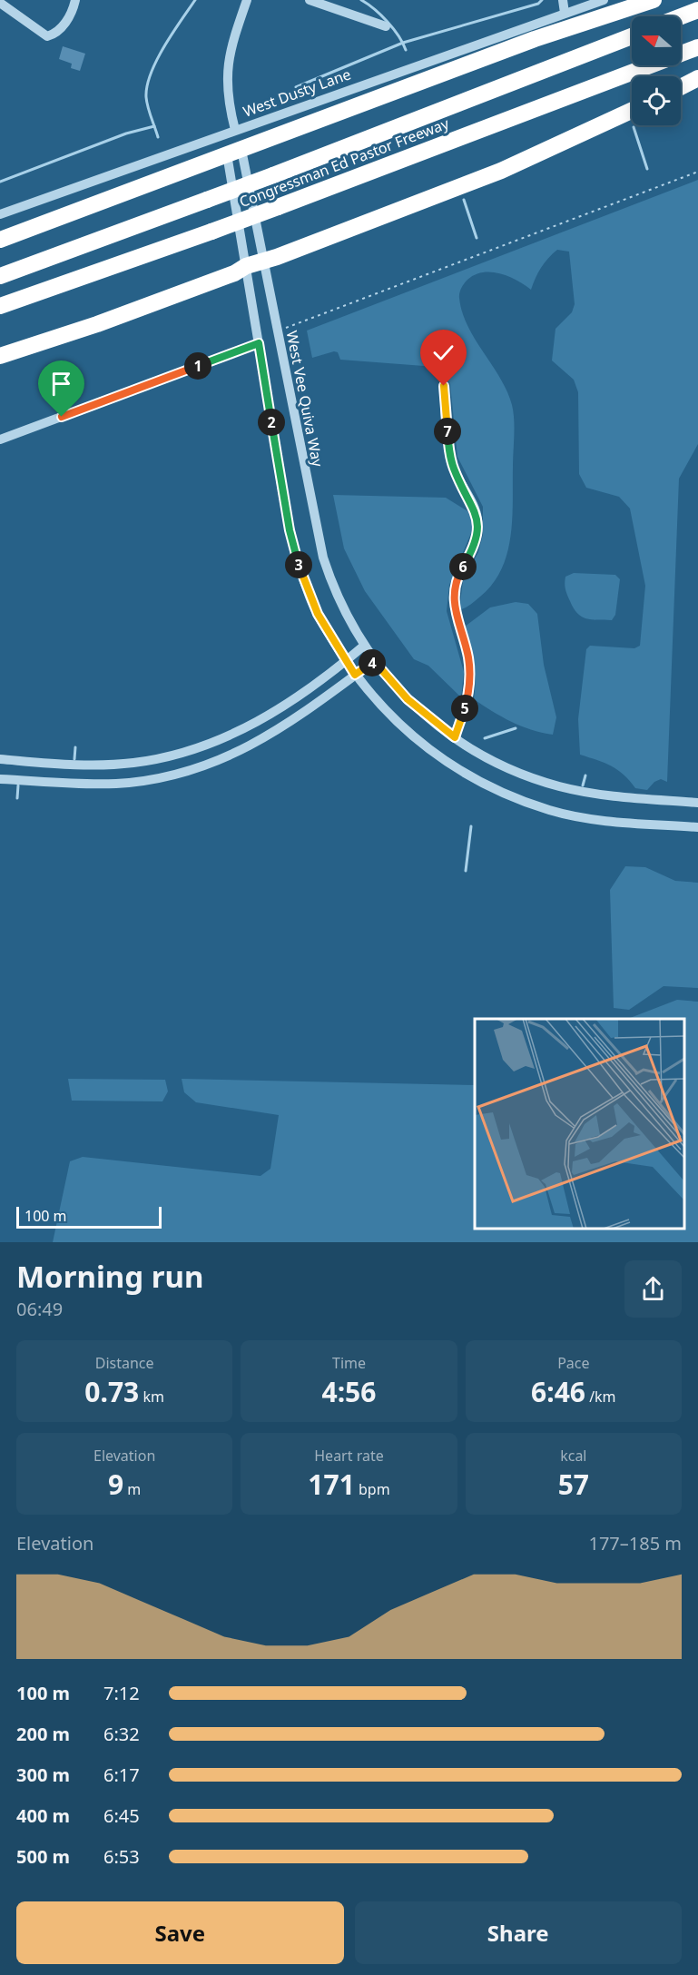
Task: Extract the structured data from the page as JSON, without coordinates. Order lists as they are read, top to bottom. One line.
{"streets":{"highway":["Congressman Ed Pastor Freeway"],"street":["West Dusty Lane","West Vee Quiva Way"]},"scale_bar":"100 m","north":"left","page":{"pins":["1","2","7","3","6","4","5"],"scale":"100 m","heading":["Morning run","06:49"],"stats":[["Distance","0.73 km"],["Time","4:56"],["Pace","6:46 /km"],["Elevation","9 m"],["Heart rate","171 bpm"],["kcal","57"]],"chart":["Elevation","177–185 m"],"list":[{"name":"100 m","note":"7:12"},{"name":"200 m","note":"6:32"},{"name":"300 m","note":"6:17"},{"name":"400 m","note":"6:45"},{"name":"500 m","note":"6:53"}],"buttons":["Save","Share"]}}
